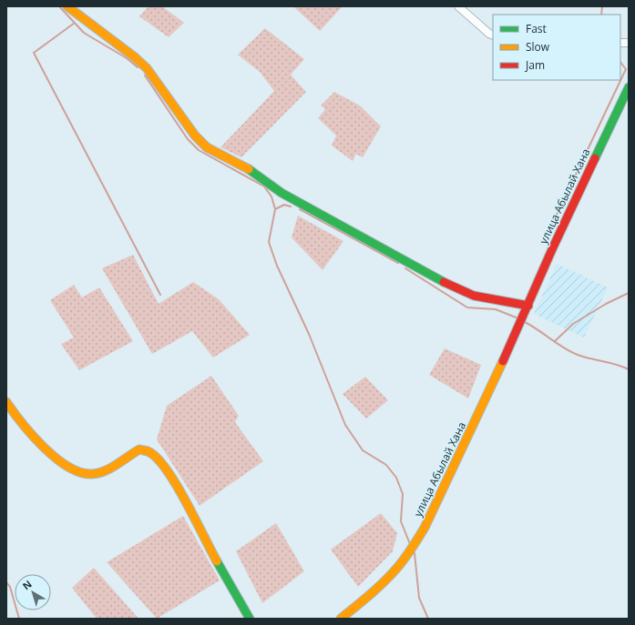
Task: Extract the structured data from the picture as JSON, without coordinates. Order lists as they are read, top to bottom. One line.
{"streets":{"street":["улица Абылай Хана"]},"legend":["Fast","Slow","Jam"],"north":"top left"}
